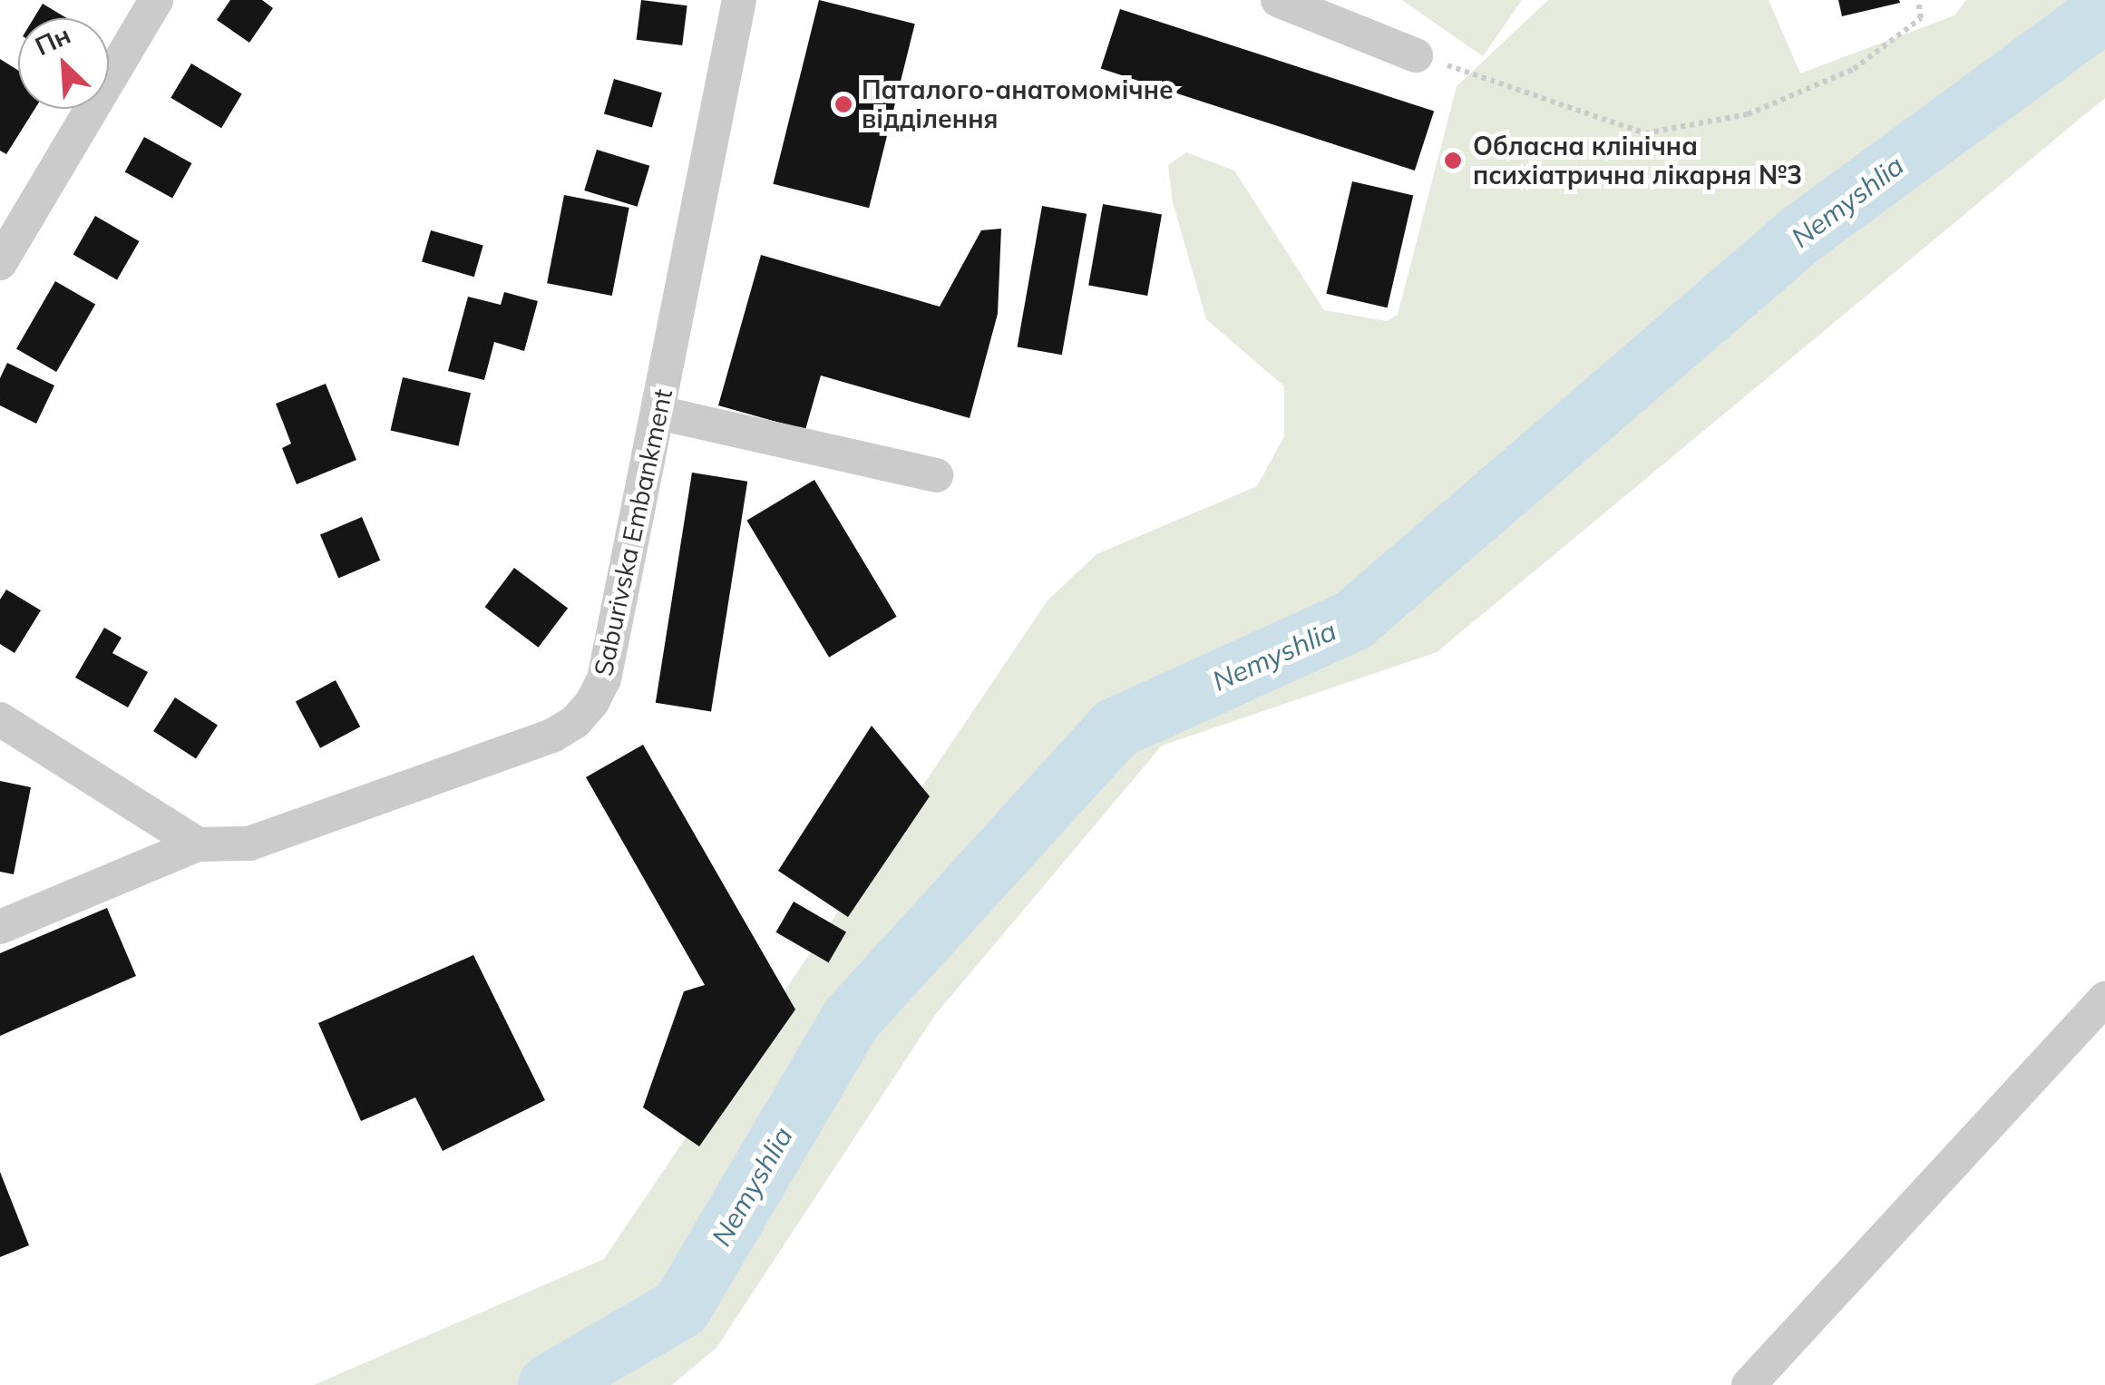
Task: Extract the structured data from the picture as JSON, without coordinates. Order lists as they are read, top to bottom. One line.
{"streets":{"street":["Saburivska Embankment"]},"water":["Nemyshlia"],"places":["Паталого-анатомомічне відділення","Обласна клінічна психіатрична лікарня №3"],"north":"top left"}
